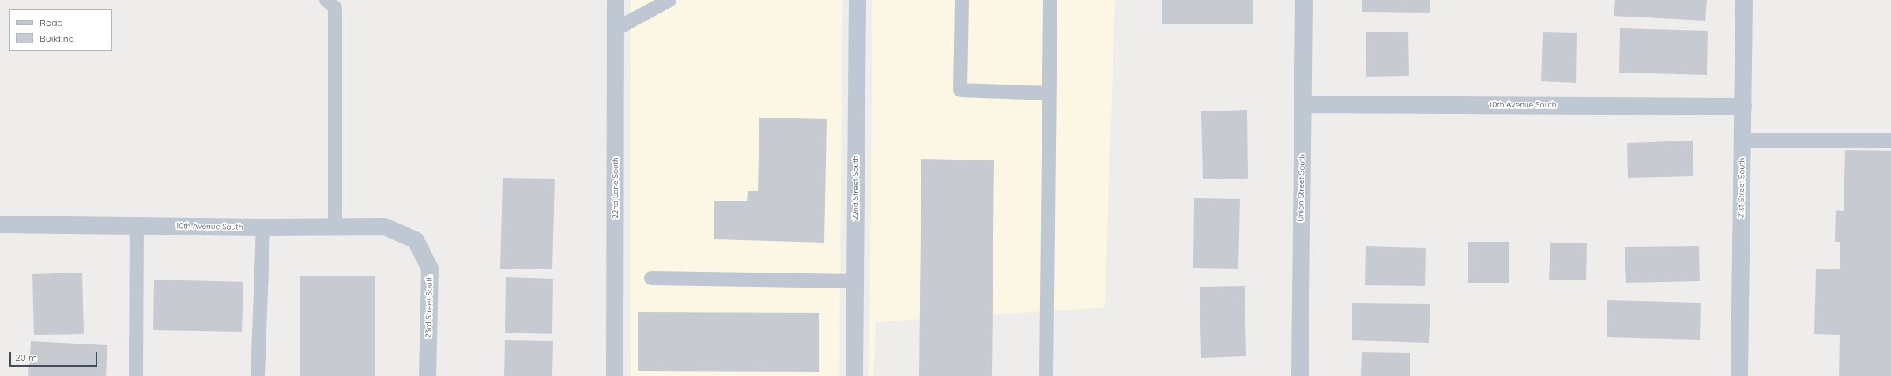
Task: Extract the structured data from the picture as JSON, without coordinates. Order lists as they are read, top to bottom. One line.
{"streets":{"street":["10th Avenue South","22nd Lane South","22nd Street South","Union Street South","21st Street South","23rd Street South"]},"crossings":[["10th Avenue South","Union Street South"],["10th Avenue South","21st Street South"],["10th Avenue South","23rd Street South"]],"legend":["Road","Building"],"scale_bar":"20 m"}
